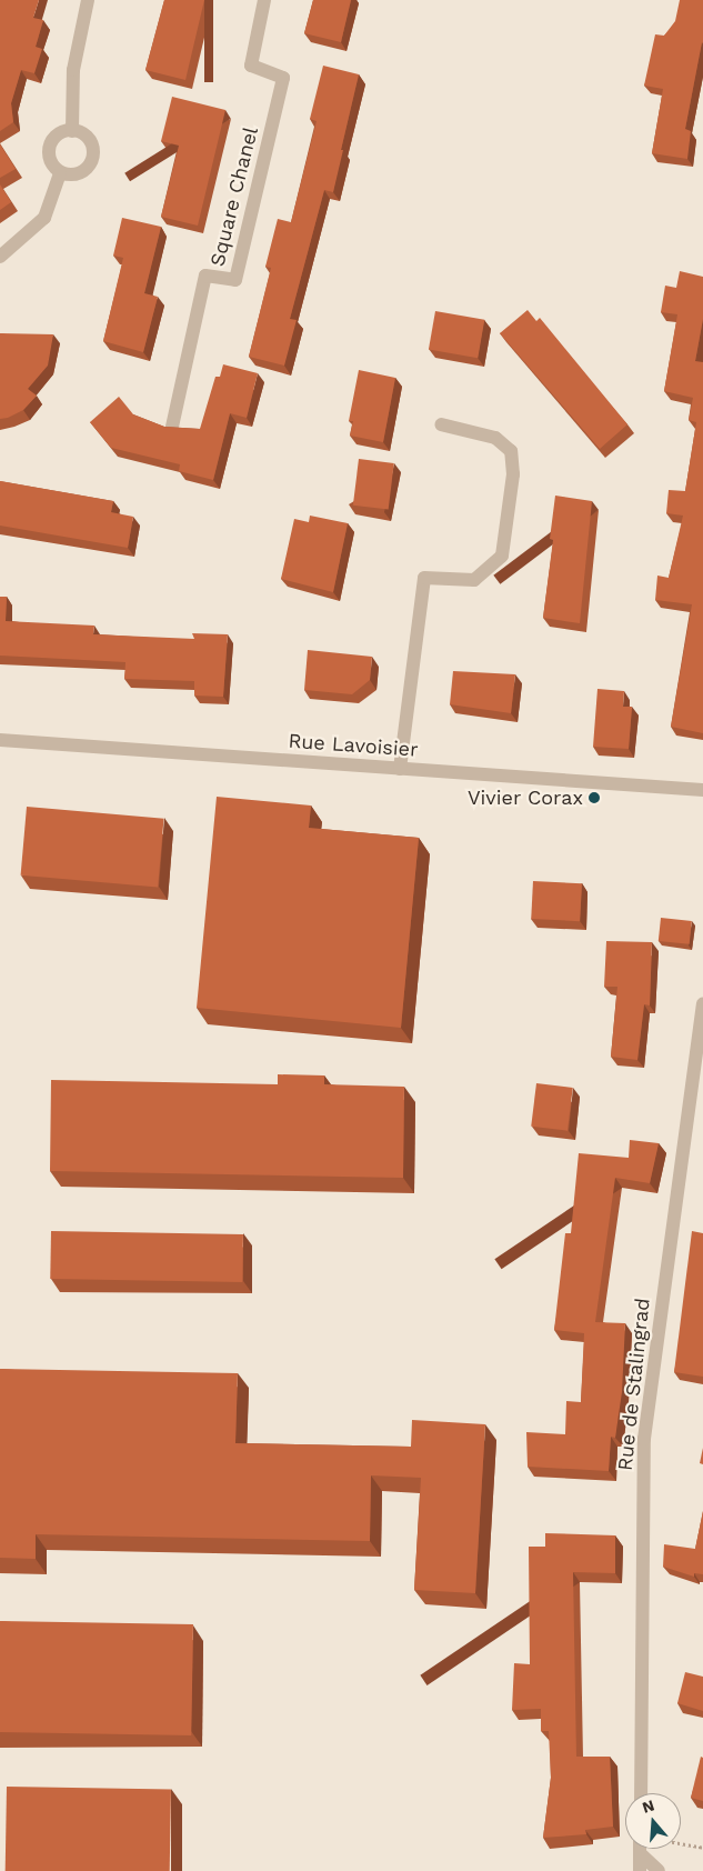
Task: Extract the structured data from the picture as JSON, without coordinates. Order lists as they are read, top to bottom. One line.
{"streets":{"street":["Square Chanel","Rue Lavoisier","Rue de Stalingrad"]},"places":["Vivier Corax"],"north":"top"}
